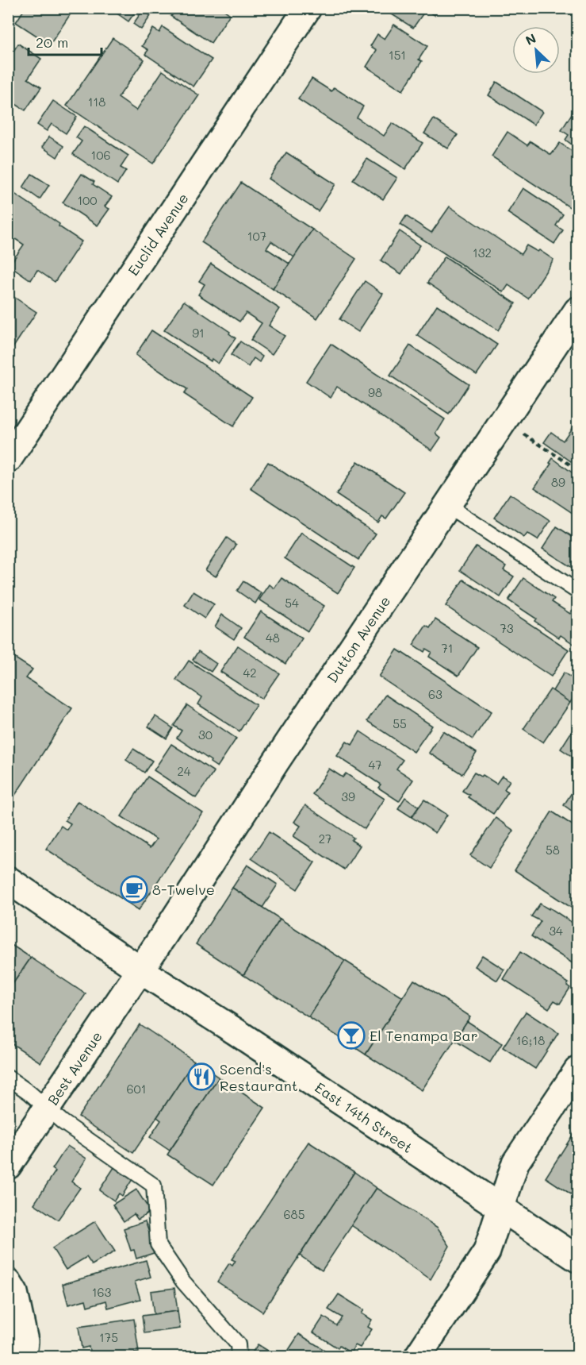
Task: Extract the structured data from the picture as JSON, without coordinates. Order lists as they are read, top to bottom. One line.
{"streets":{"street":["Euclid Avenue","Dutton Avenue","Best Avenue","East 14th Street"]},"crossings":[["Dutton Avenue","Best Avenue"],["Dutton Avenue","East 14th Street"],["Best Avenue","East 14th Street"]],"places":{"cafe":["8-Twelve"],"bar":["El Tenampa Bar"],"restaurant":["Scend's Restaurant"]},"house_numbers":["151","118","106","100","107","132","91","98","89","54","73","48","71","42","63","55","30","47","24","39","27","58","34","16;18","601","685","163","175"],"scale_bar":"20 m","north":"top left"}
